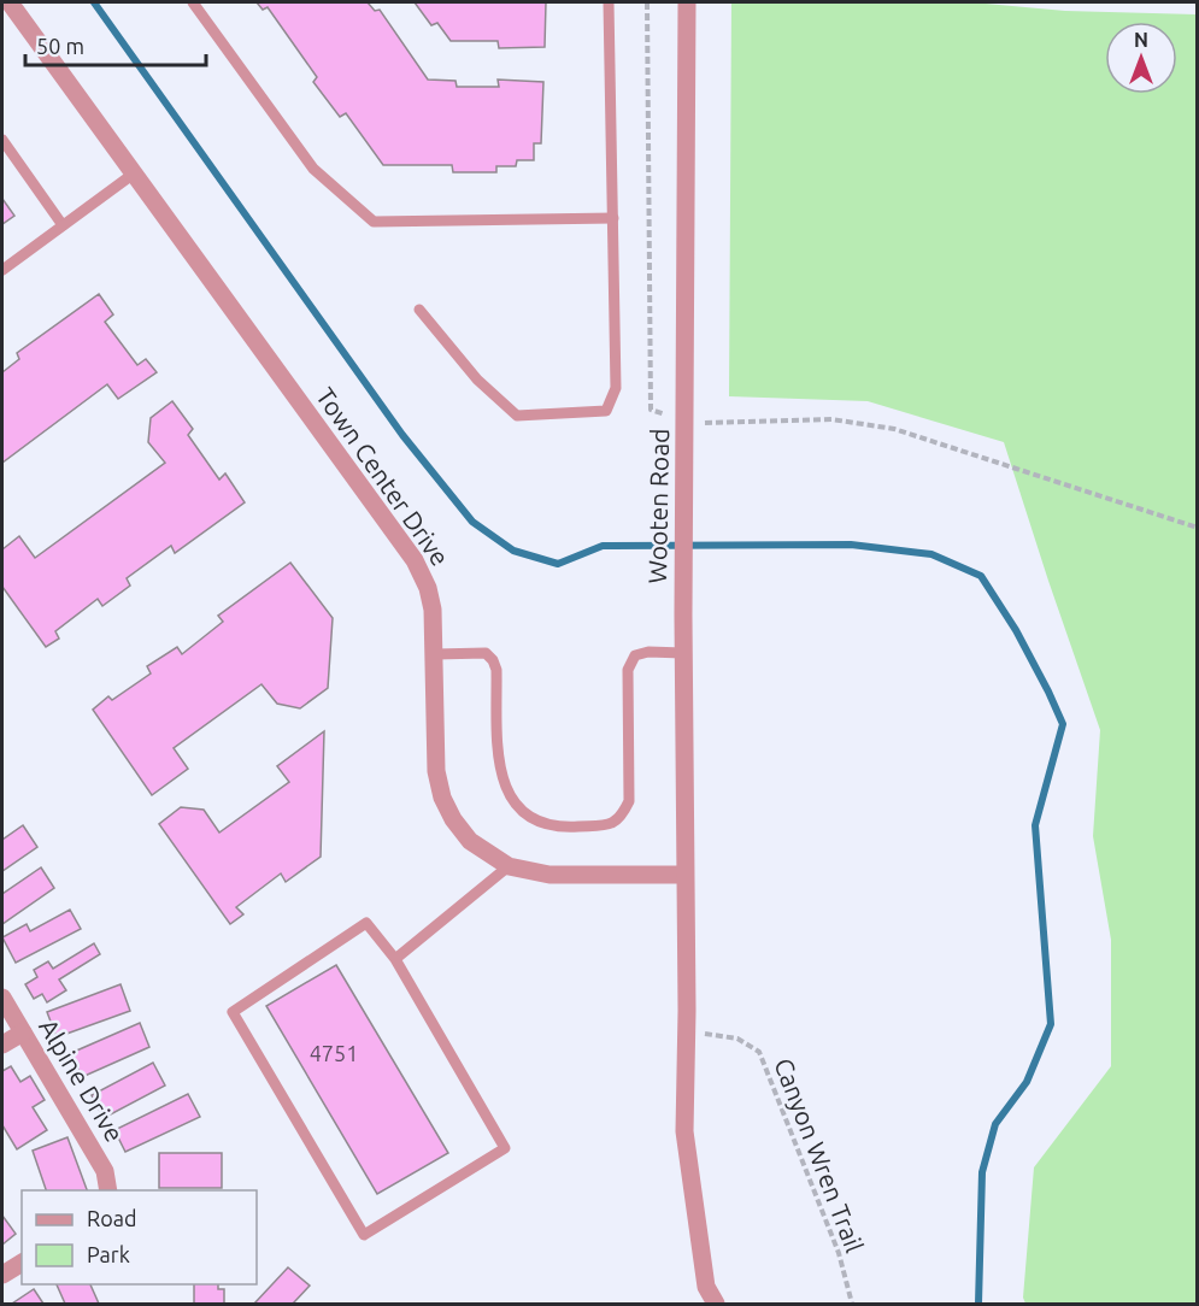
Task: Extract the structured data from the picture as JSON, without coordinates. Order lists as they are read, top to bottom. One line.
{"streets":{"street":["Town Center Drive","Wooten Road","Alpine Drive"],"path":["Canyon Wren Trail"]},"crossings":[["Town Center Drive","Wooten Road"],["Wooten Road","Canyon Wren Trail"]],"house_numbers":["4751"],"legend":["Road","Park"],"scale_bar":"50 m","north":"top"}
